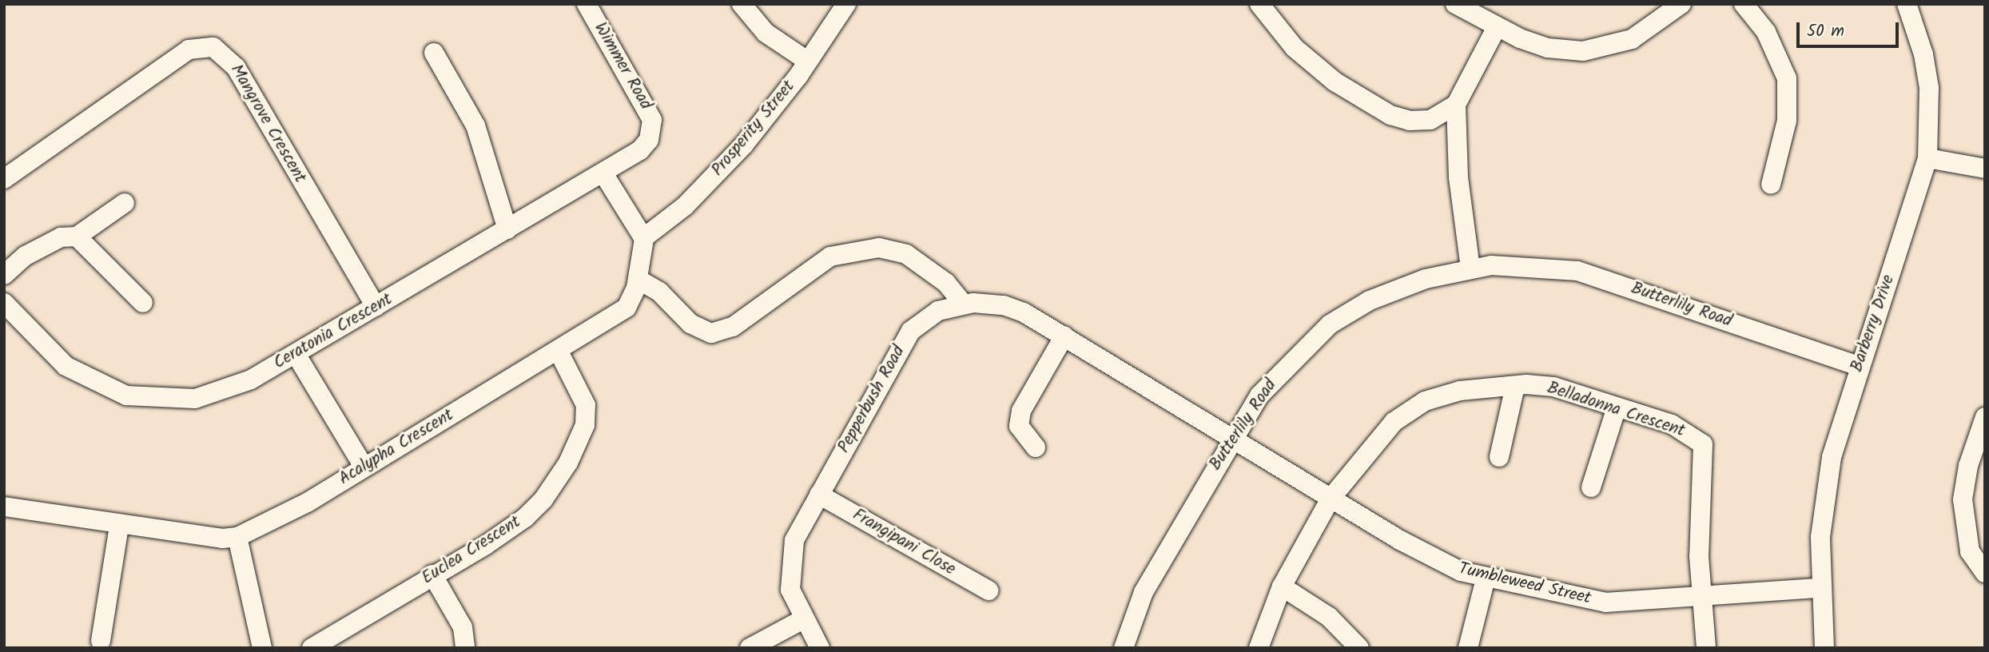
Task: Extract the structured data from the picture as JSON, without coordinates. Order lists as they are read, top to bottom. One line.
{"streets":{"street":["Wimmer Road","Mangrove Crescent","Prosperity Street","Butterlily Road","Barberry Drive","Ceratonia Crescent","Pepperbush Road","Belladonna Crescent","Acalypha Crescent","Frangipani Close","Euclea Crescent","Tumbleweed Street"]},"crossings":[["Wimmer Road","Ceratonia Crescent"],["Mangrove Crescent","Ceratonia Crescent"],["Prosperity Street","Acalypha Crescent"],["Butterlily Road","Barberry Drive"],["Butterlily Road","Pepperbush Road"],["Butterlily Road","Tumbleweed Street"],["Barberry Drive","Tumbleweed Street"],["Pepperbush Road","Frangipani Close"],["Pepperbush Road","Tumbleweed Street"],["Belladonna Crescent","Tumbleweed Street"],["Acalypha Crescent","Euclea Crescent"]],"scale_bar":"50 m"}
